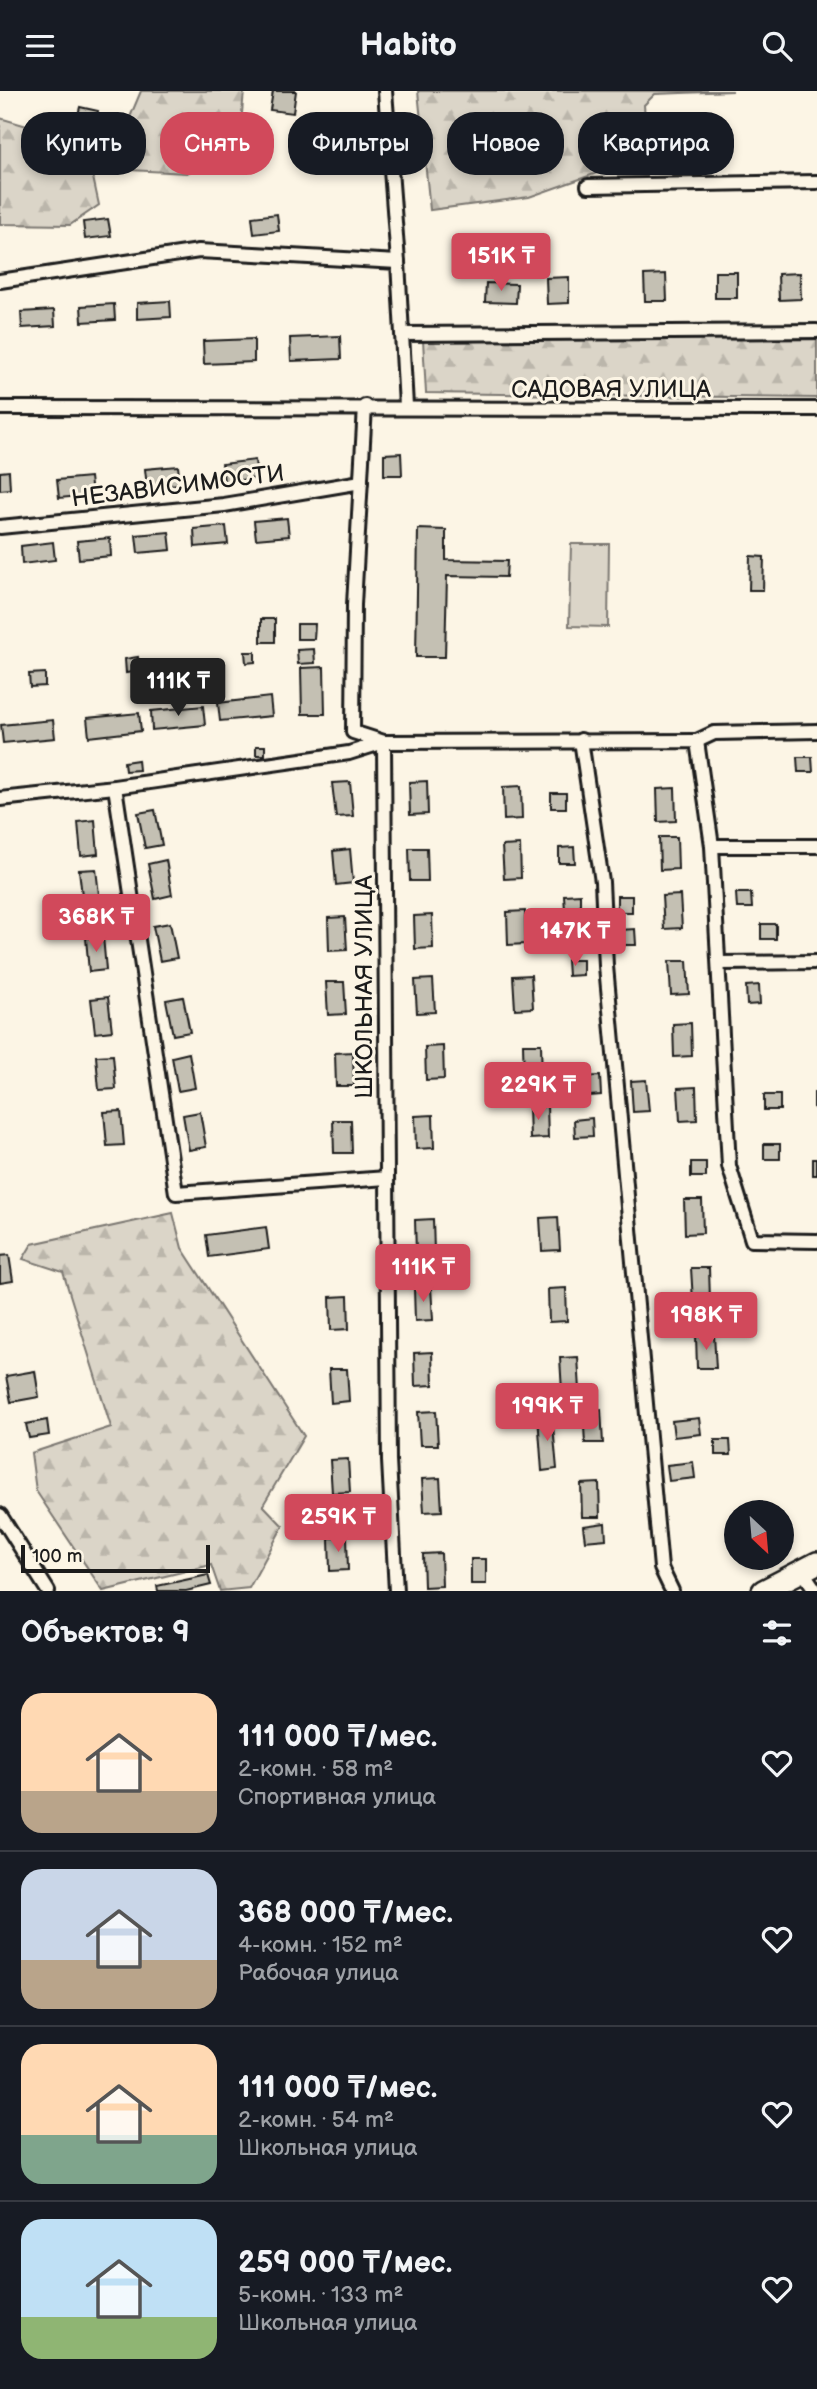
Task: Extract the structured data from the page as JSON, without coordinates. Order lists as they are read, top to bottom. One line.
{"streets":{"street":["САДОВАЯ УЛИЦА","НЕЗАВИСИМОСТИ","ШКОЛЬНАЯ УЛИЦА"]},"scale_bar":"100 m","north":"bottom right","page":{"header":"Habito","chip":["Купить","Снять","Фильтры","Новое","Квартира"],"price":["151K ₸","111K ₸","368K ₸","147K ₸","229K ₸","111K ₸","198K ₸","199K ₸","259K ₸"],"scale":"100 m","heading":"Объектов: 9","list":[{"name":"111 000 ₸/мес.","note":"2-комн. · 58 m² · Спортивная улица"},{"name":"368 000 ₸/мес.","note":"4-комн. · 152 m² · Рабочая улица"},{"name":"111 000 ₸/мес.","note":"2-комн. · 54 m² · Школьная улица"},{"name":"259 000 ₸/мес.","note":"5-комн. · 133 m² · Школьная улица"}]}}
